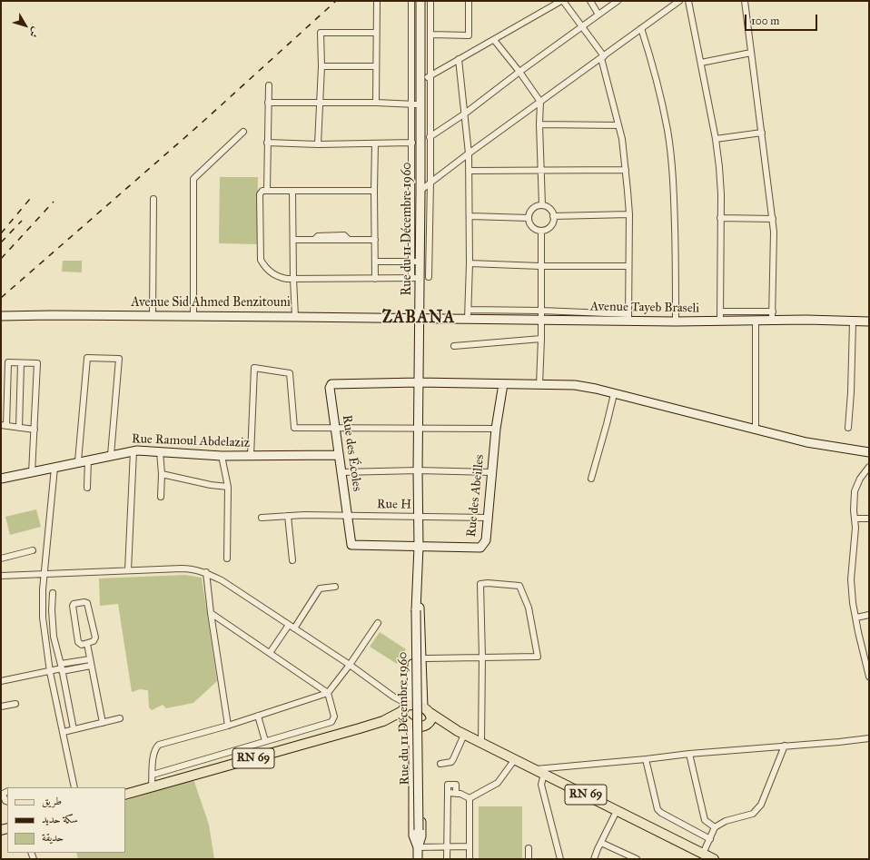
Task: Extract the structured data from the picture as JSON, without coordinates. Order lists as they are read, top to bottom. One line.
{"streets":{"main road":["Rue du 11 Décembre 1960","Avenue Sid Ahmed Benzitouni","Avenue Tayeb Braseli","Rue Ramoul Abdelaziz","Rue des Écoles","Rue des Abeilles","RN 69"],"street":["Rue H"]},"crossings":[["Rue du 11 Décembre 1960","Avenue Sid Ahmed Benzitouni"],["Rue du 11 Décembre 1960","Avenue Tayeb Braseli"],["Rue du 11 Décembre 1960","Rue des Écoles"],["Rue du 11 Décembre 1960","Rue des Abeilles"],["Rue du 11 Décembre 1960","Rue H"],["Avenue Sid Ahmed Benzitouni","Avenue Tayeb Braseli"],["Rue Ramoul Abdelaziz","Rue des Écoles"],["Rue des Écoles","Rue des Abeilles"],["Rue des Écoles","Rue H"],["Rue des Abeilles","Rue H"]],"districts":["ZABANA"],"legend":["طريق","سكة حديد","حديقة"],"scale_bar":"100 m","north":"bottom right"}
